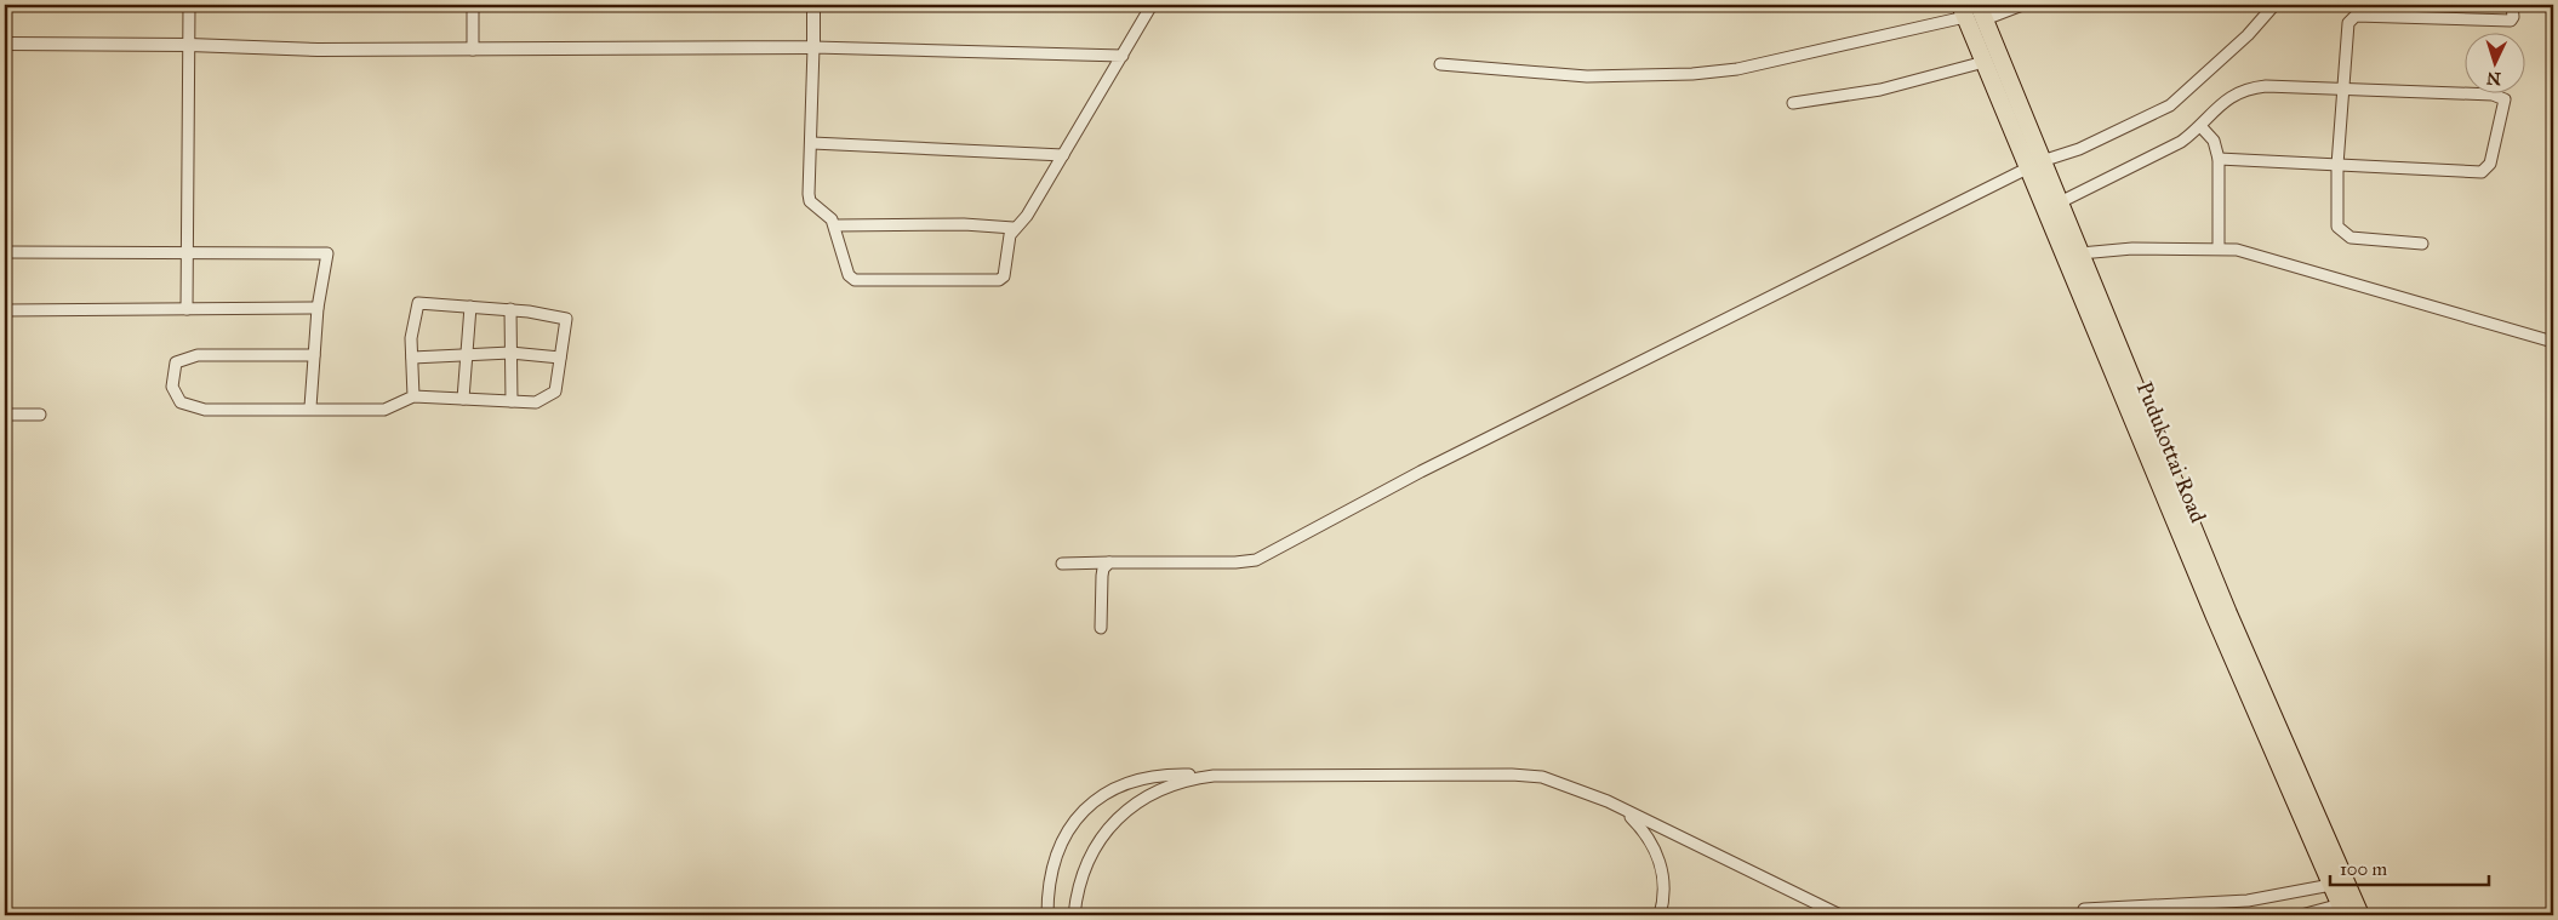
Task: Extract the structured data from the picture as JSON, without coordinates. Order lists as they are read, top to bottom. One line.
{"streets":{"highway":["Pudukottai Road"]},"scale_bar":"100 m","north":"bottom"}
